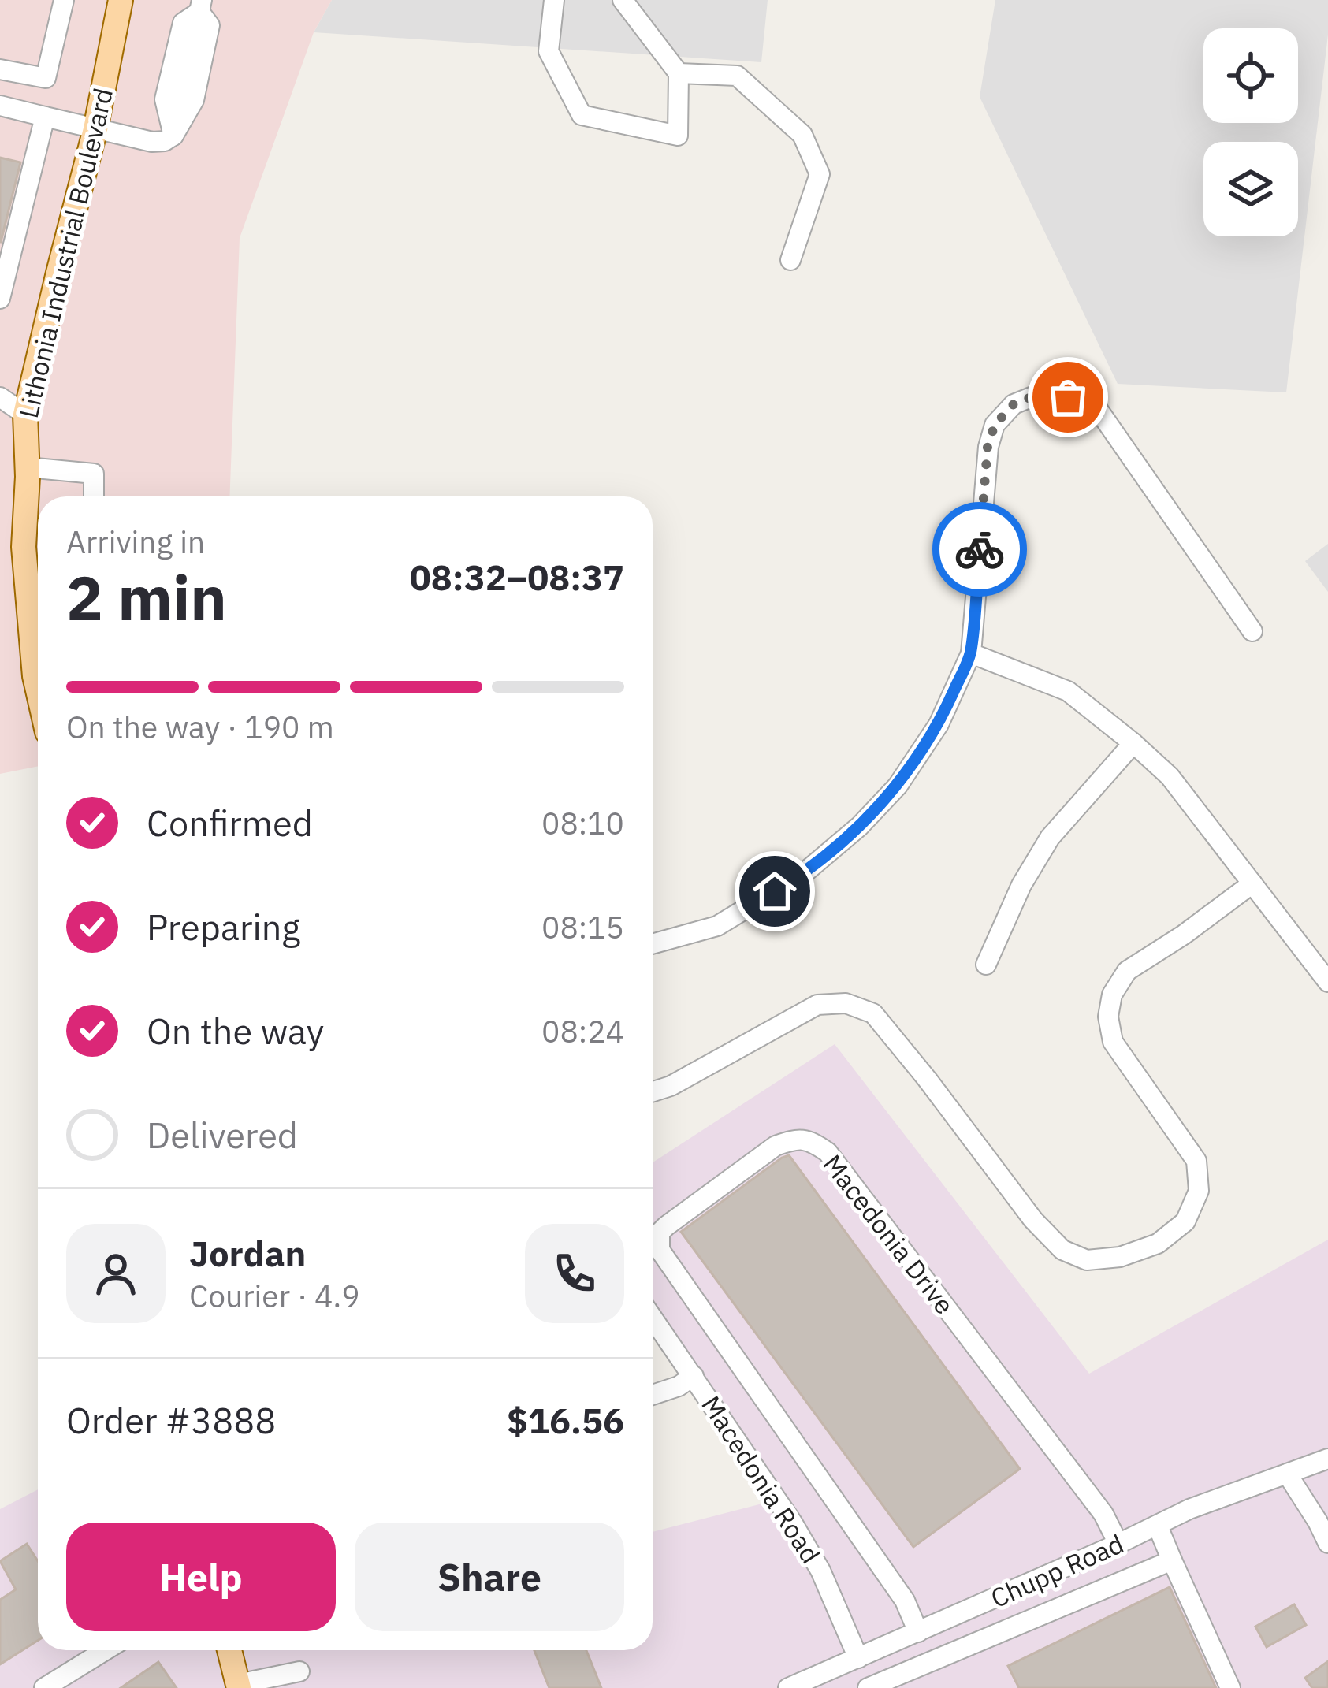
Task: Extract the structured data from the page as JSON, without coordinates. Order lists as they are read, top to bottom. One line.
{"streets":{"main road":["Lithonia Industrial Boulevard"],"street":["Macedonia Drive","Macedonia Road","Chupp Road"]},"crossings":[["Macedonia Drive","Chupp Road"],["Macedonia Road","Chupp Road"]],"page":{"heading":["2 min","Arriving in","08:32–08:37"],"panel":["Jordan","Courier · 4.9","Order #3888","$16.56"],"bar":"On the way · 190 m","list":[["Confirmed","08:10"],["Preparing","08:15"],["On the way","08:24"],"Delivered"],"buttons":["Help","Share"]}}
